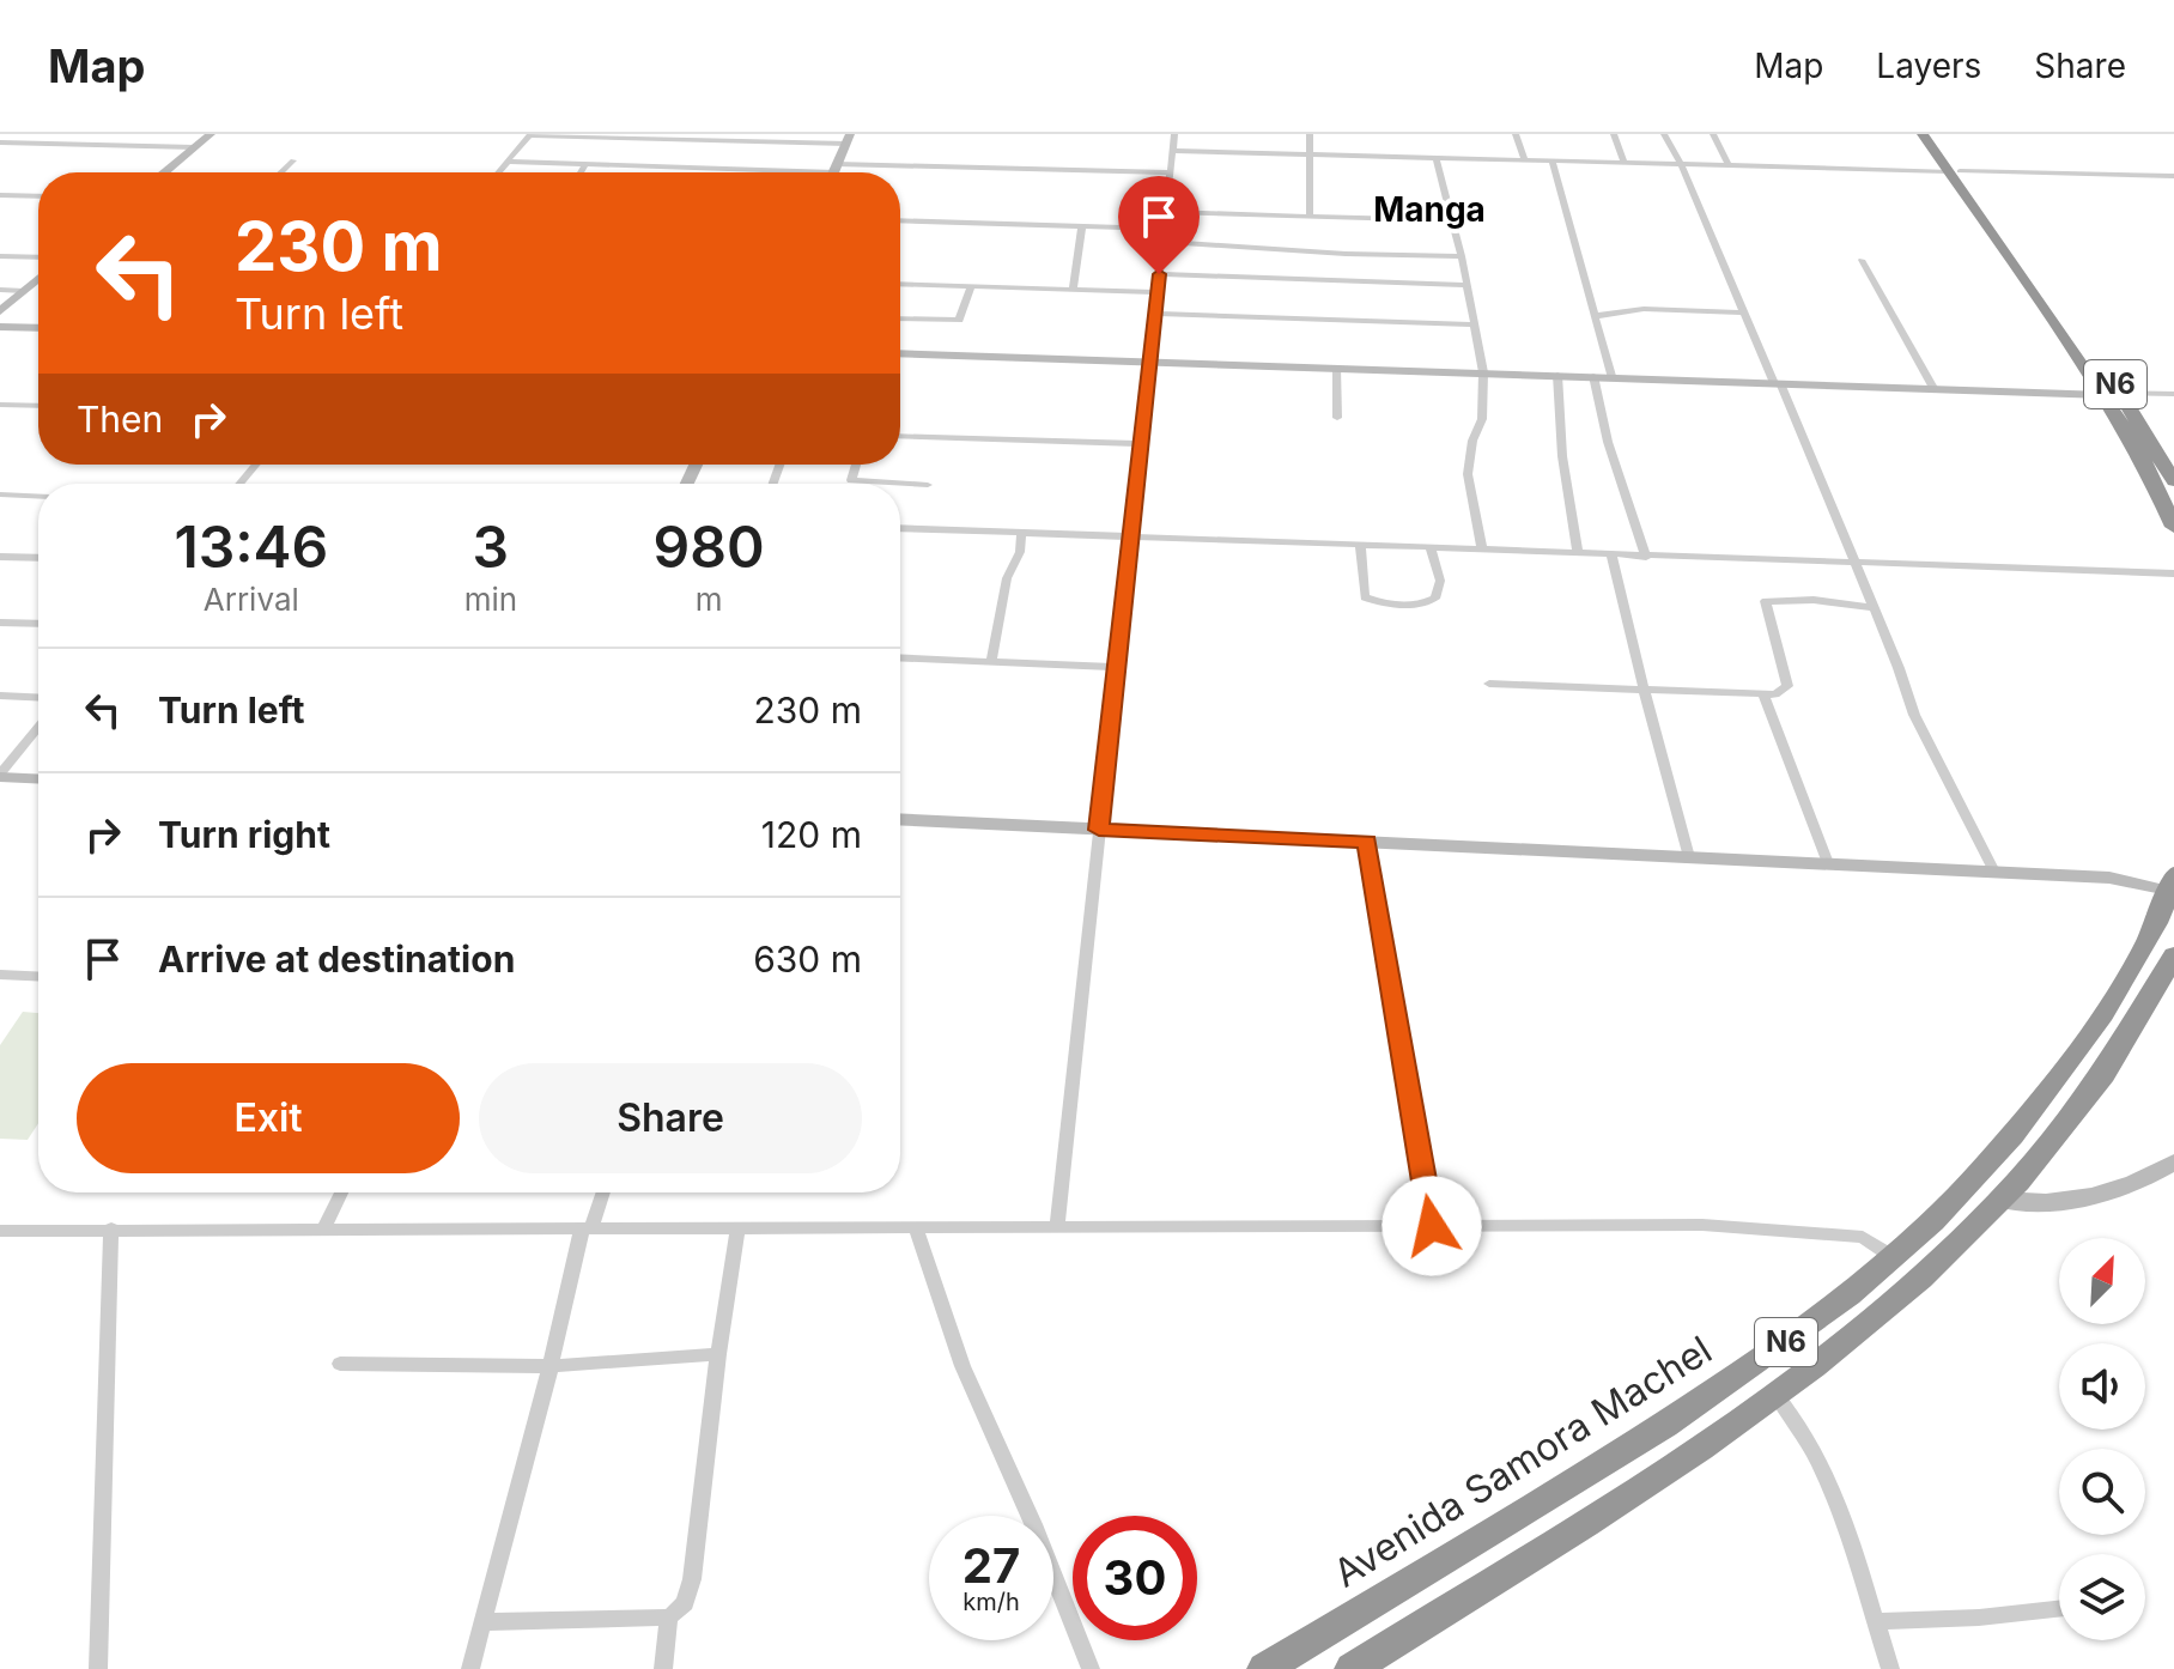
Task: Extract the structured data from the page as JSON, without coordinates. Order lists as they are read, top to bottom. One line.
{"streets":{"highway":["N6","Avenida Samora Machel"]},"districts":["Manga"],"north":"top right","page":{"header":"Map","nav":["Map","Layers","Share"],"turn":["230 m","Turn left"],"then":"Then","eta":["13:46","Arrival","3","min","980","m"],"list":[{"name":"Turn left","value":"230 m"},{"name":"Turn right","value":"120 m"},{"name":"Arrive at destination","value":"630 m"}],"buttons":["Exit","Share"],"speed":"27 km/h","limit":"30"}}
